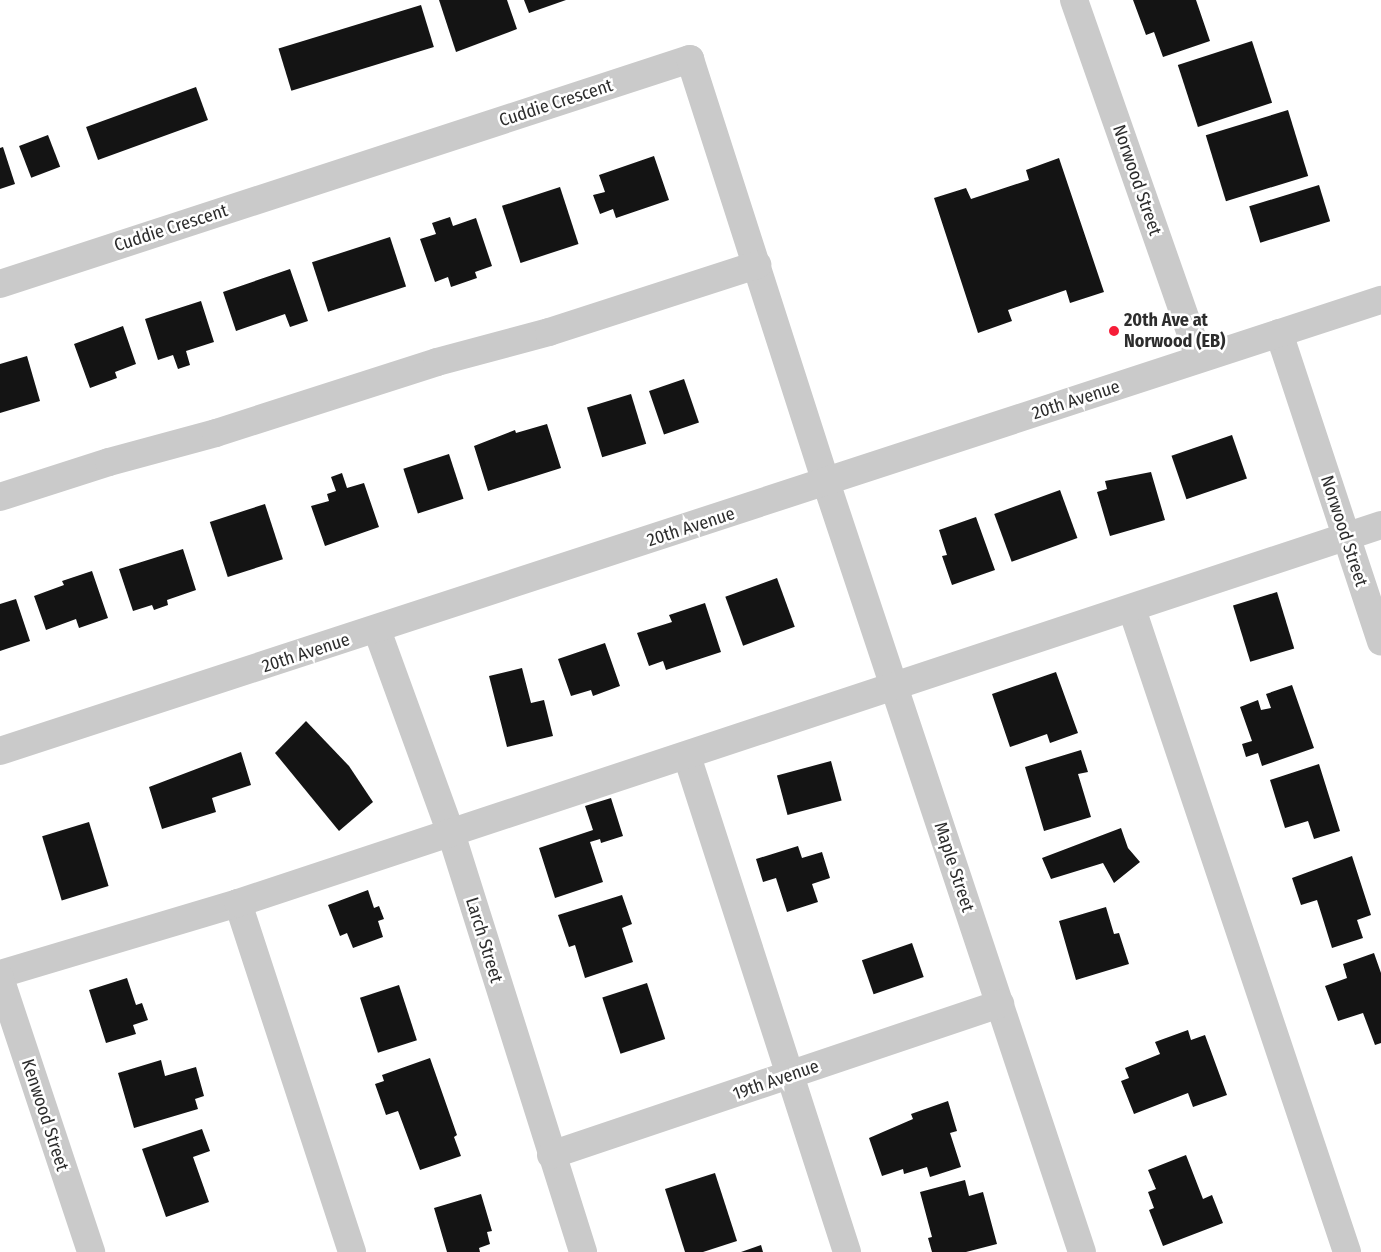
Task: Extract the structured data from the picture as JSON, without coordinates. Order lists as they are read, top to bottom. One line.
{"streets":{"street":["Cuddie Crescent","Norwood Street","20th Avenue","Maple Street","Larch Street","19th Avenue","Kenwood Street"]},"crossings":[["Cuddie Crescent","20th Avenue"],["Cuddie Crescent","Maple Street"],["Norwood Street","20th Avenue"],["20th Avenue","Maple Street"],["20th Avenue","Larch Street"],["Maple Street","19th Avenue"],["Larch Street","19th Avenue"]],"places":["20th Ave at Norwood (EB)"]}
